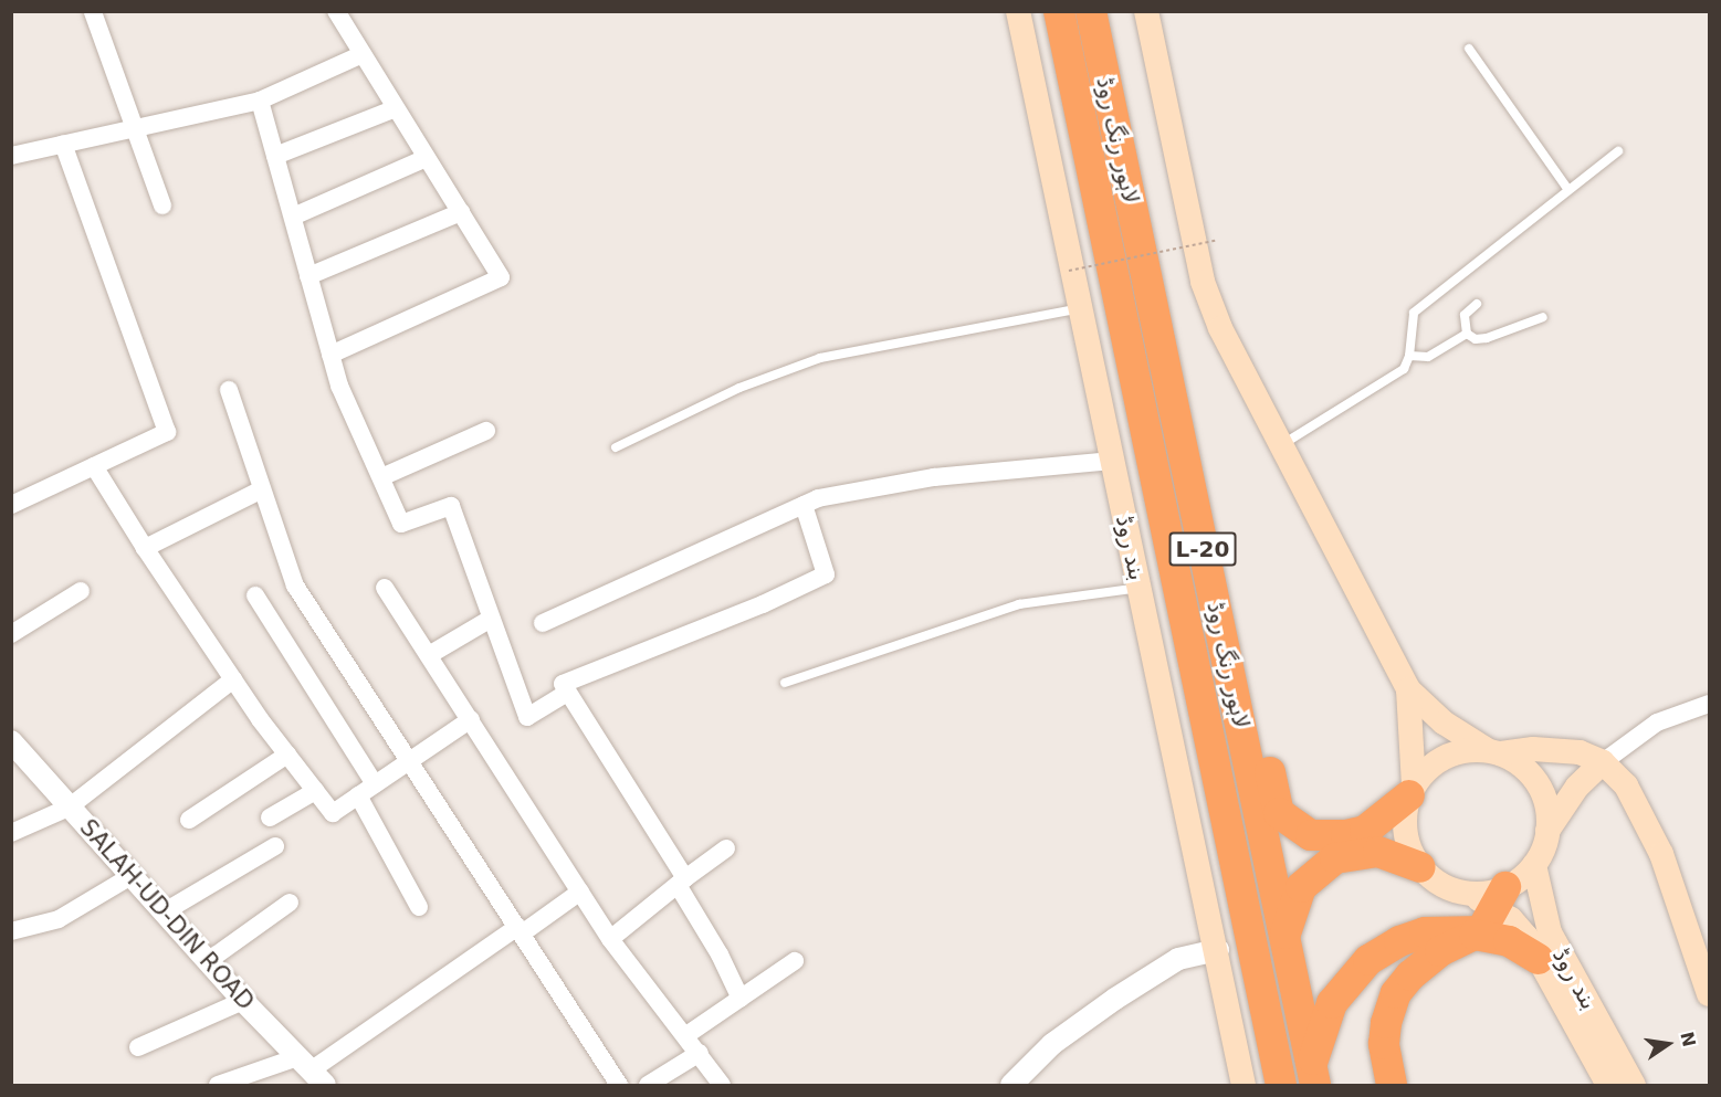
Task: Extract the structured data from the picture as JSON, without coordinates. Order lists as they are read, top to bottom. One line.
{"streets":{"highway":["لاہور رنگ روڈ","L-20"],"main road":["بند روڈ"],"street":["SALAH-UD-DIN ROAD"]},"north":"right"}
